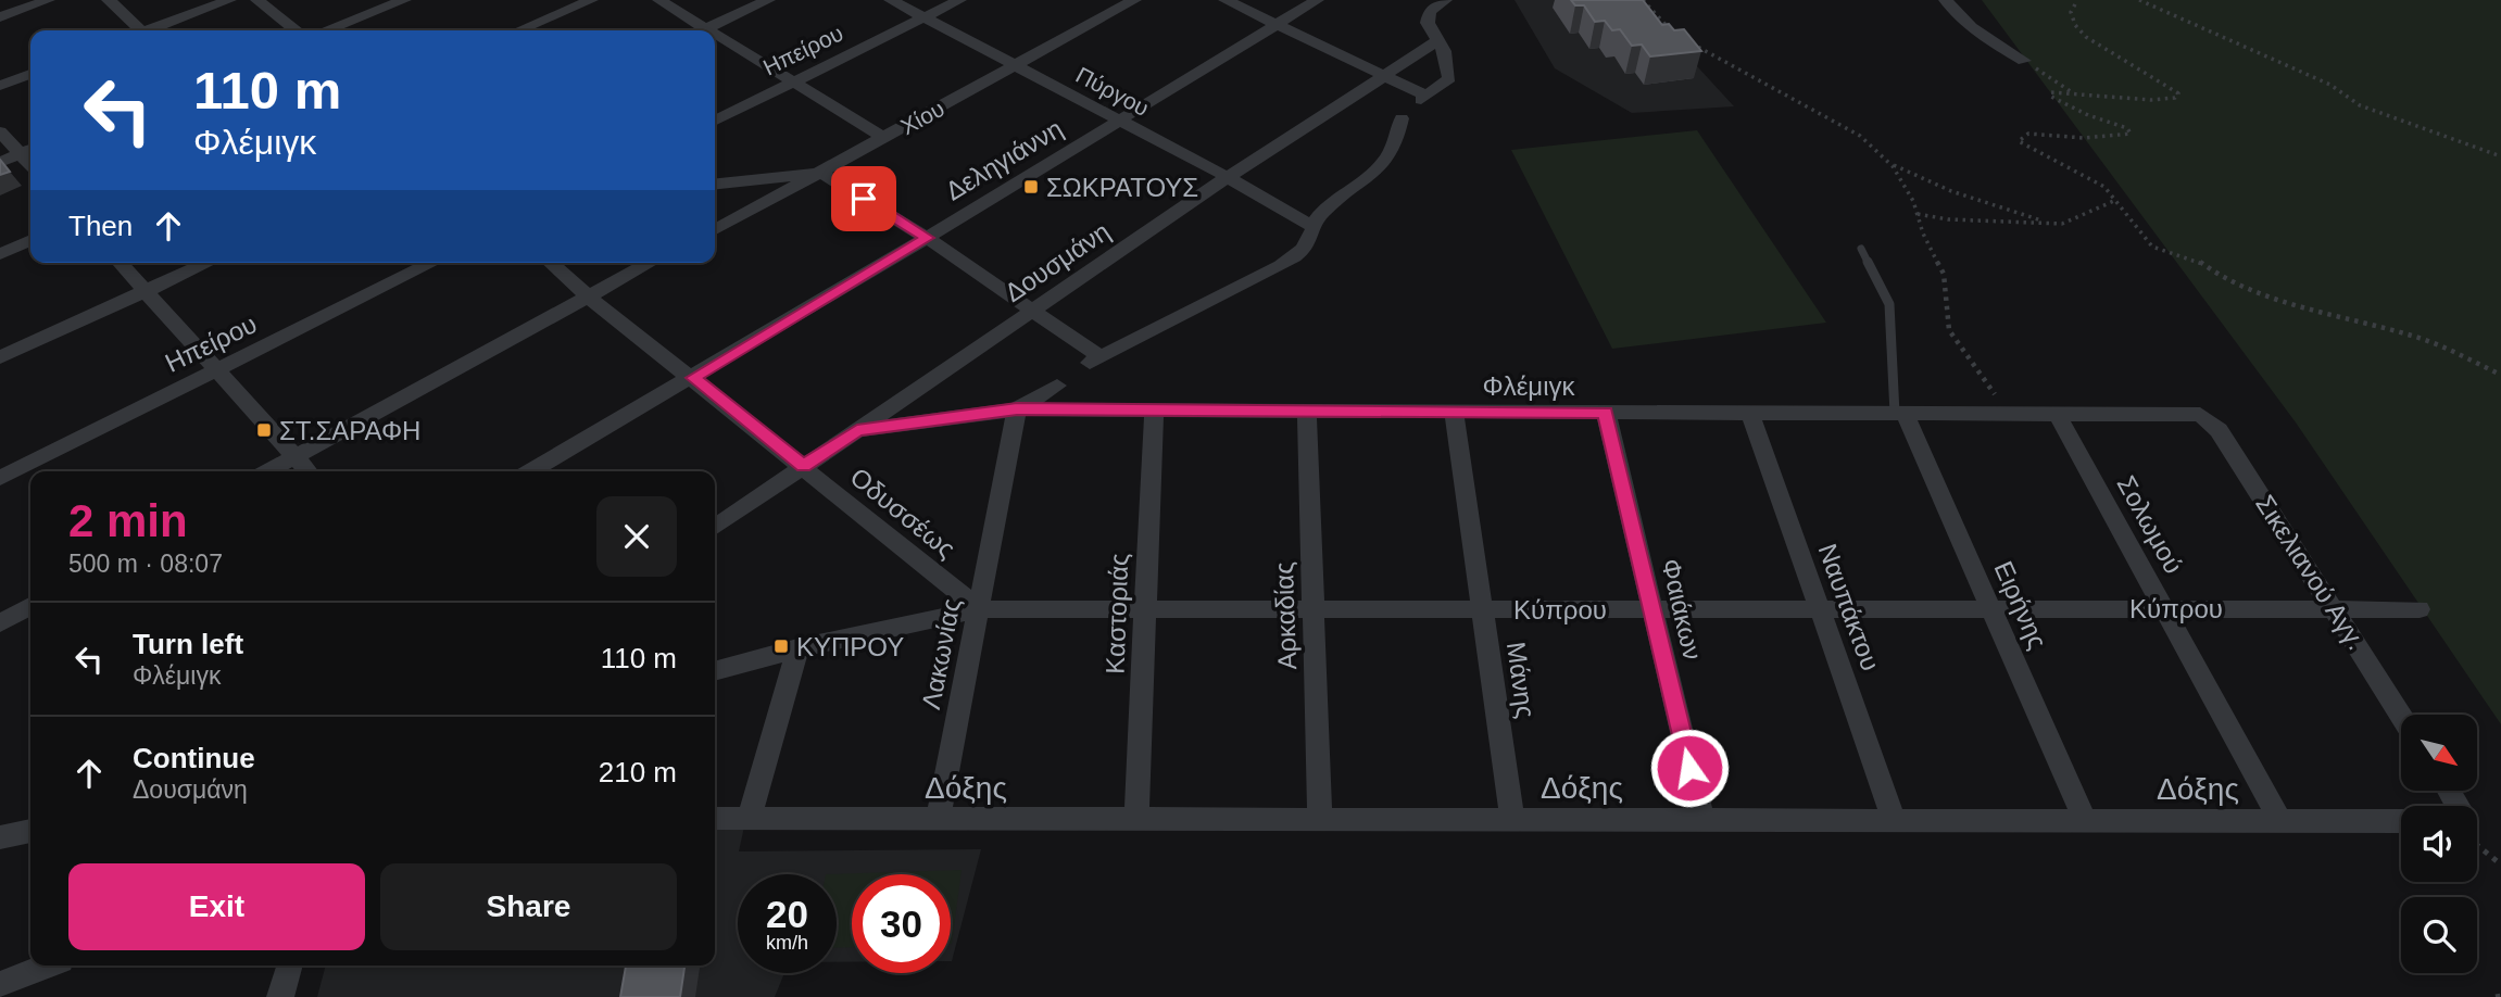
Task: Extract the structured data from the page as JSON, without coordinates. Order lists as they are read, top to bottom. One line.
{"streets":{"street":["Ηπείρου","Πύργου","Χίου","Δεληγιάννη","Δουσμάνη","Φλέμιγκ","Οδυσσέως","Σολωμού","Σικελιανού Αγγ.","Ειρήνης","Ναυπάκτου","Κύπρου","Φαιάκων","Καστοριάς","Αρκαδίας","Λακωνίας","Μάνης","Δόξης"]},"crossings":[["Ηπείρου","Πύργου"],["Πύργου","Χίου"],["Πύργου","Δεληγιάννη"],["Πύργου","Δουσμάνη"],["Δεληγιάννη","Οδυσσέως"],["Δουσμάνη","Φλέμιγκ"],["Δουσμάνη","Οδυσσέως"],["Φλέμιγκ","Σολωμού"],["Φλέμιγκ","Σικελιανού Αγγ."],["Φλέμιγκ","Ειρήνης"],["Φλέμιγκ","Ναυπάκτου"],["Φλέμιγκ","Φαιάκων"],["Φλέμιγκ","Καστοριάς"],["Φλέμιγκ","Αρκαδίας"],["Φλέμιγκ","Λακωνίας"],["Φλέμιγκ","Μάνης"],["Οδυσσέως","Κύπρου"],["Οδυσσέως","Λακωνίας"],["Σολωμού","Κύπρου"],["Σολωμού","Δόξης"],["Σικελιανού Αγγ.","Κύπρου"],["Ειρήνης","Κύπρου"],["Ειρήνης","Δόξης"],["Ναυπάκτου","Κύπρου"],["Ναυπάκτου","Δόξης"],["Κύπρου","Φαιάκων"],["Κύπρου","Καστοριάς"],["Κύπρου","Αρκαδίας"],["Κύπρου","Λακωνίας"],["Κύπρου","Μάνης"],["Φαιάκων","Δόξης"],["Καστοριάς","Δόξης"],["Αρκαδίας","Δόξης"],["Λακωνίας","Δόξης"],["Μάνης","Δόξης"]],"places":{"transit":["ΣΩΚΡΑΤΟΥΣ","ΣΤ.ΣΑΡΑΦΗ","ΚΥΠΡΟΥ"]},"north":"bottom right","page":{"turn":["110 m","Φλέμιγκ"],"then":"Then","heading":["2 min","500 m · 08:07"],"list":[{"name":"Turn left","note":"Φλέμιγκ","value":"110 m"},{"name":"Continue","note":"Δουσμάνη","value":"210 m"}],"buttons":["Exit","Share"],"speed":"20 km/h","limit":"30"}}
